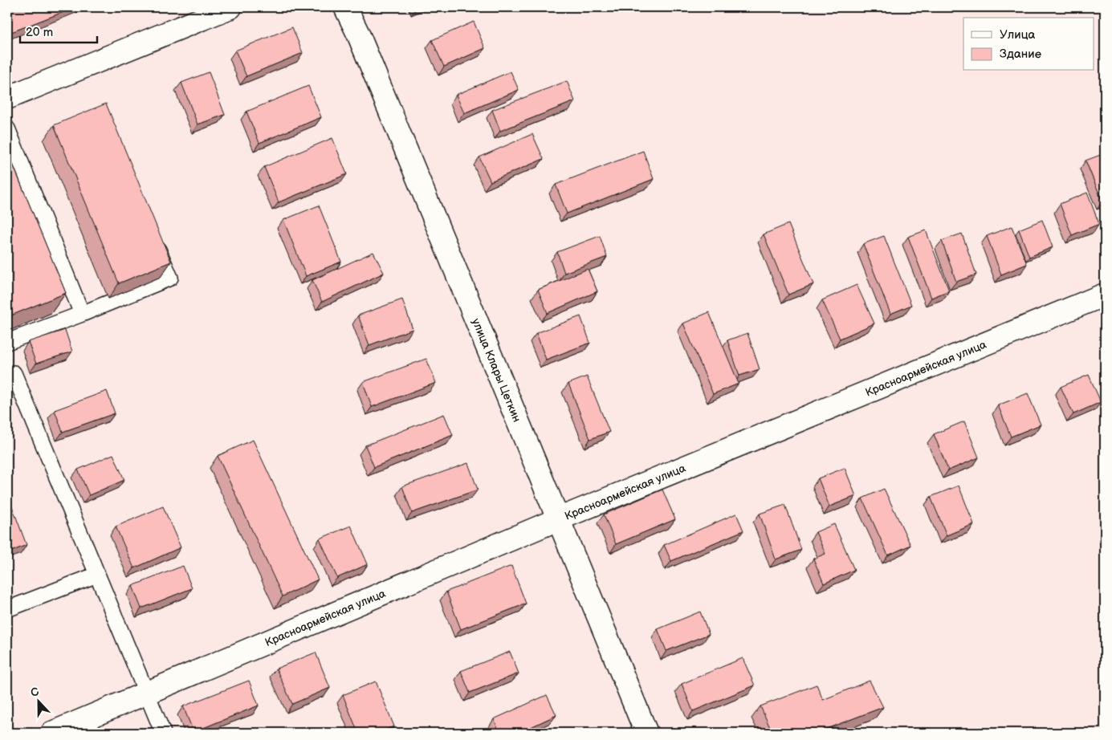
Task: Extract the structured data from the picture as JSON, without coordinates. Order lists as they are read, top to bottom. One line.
{"streets":{"street":["Красноармейская улица","улица Клары Цеткин"]},"crossings":[["Красноармейская улица","улица Клары Цеткин"]],"legend":["Улица","Здание"],"scale_bar":"20 m","north":"top"}
